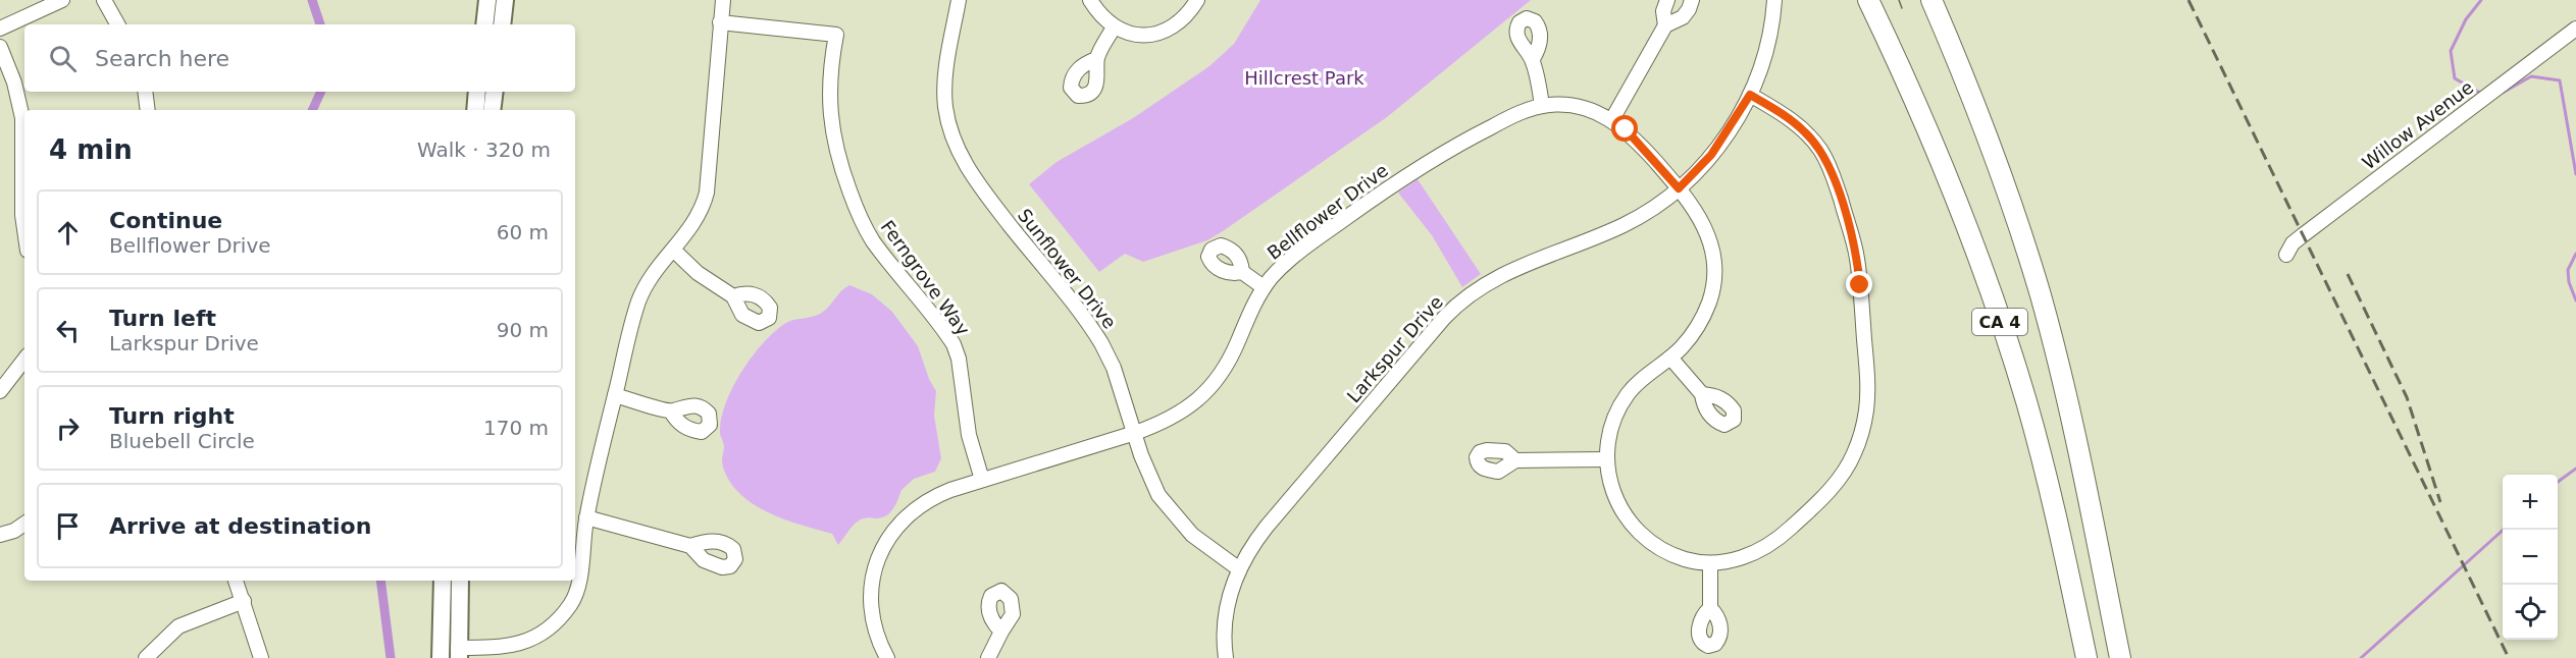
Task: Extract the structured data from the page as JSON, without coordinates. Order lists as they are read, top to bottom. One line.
{"streets":{"highway":["CA 4"],"street":["Willow Avenue","Bellflower Drive","Sunflower Drive","Ferngrove Way","Larkspur Drive"]},"crossings":[["Bellflower Drive","Sunflower Drive"],["Bellflower Drive","Ferngrove Way"],["Bellflower Drive","Larkspur Drive"],["Sunflower Drive","Larkspur Drive"]],"parks":["Hillcrest Park"],"page":{"search":"Search here","heading":["4 min","Walk · 320 m"],"list":[["Continue","Bellflower Drive","60 m"],["Turn left","Larkspur Drive","90 m"],["Turn right","Bluebell Circle","170 m"],"Arrive at destination"],"map_buttons":["+","−"]}}
